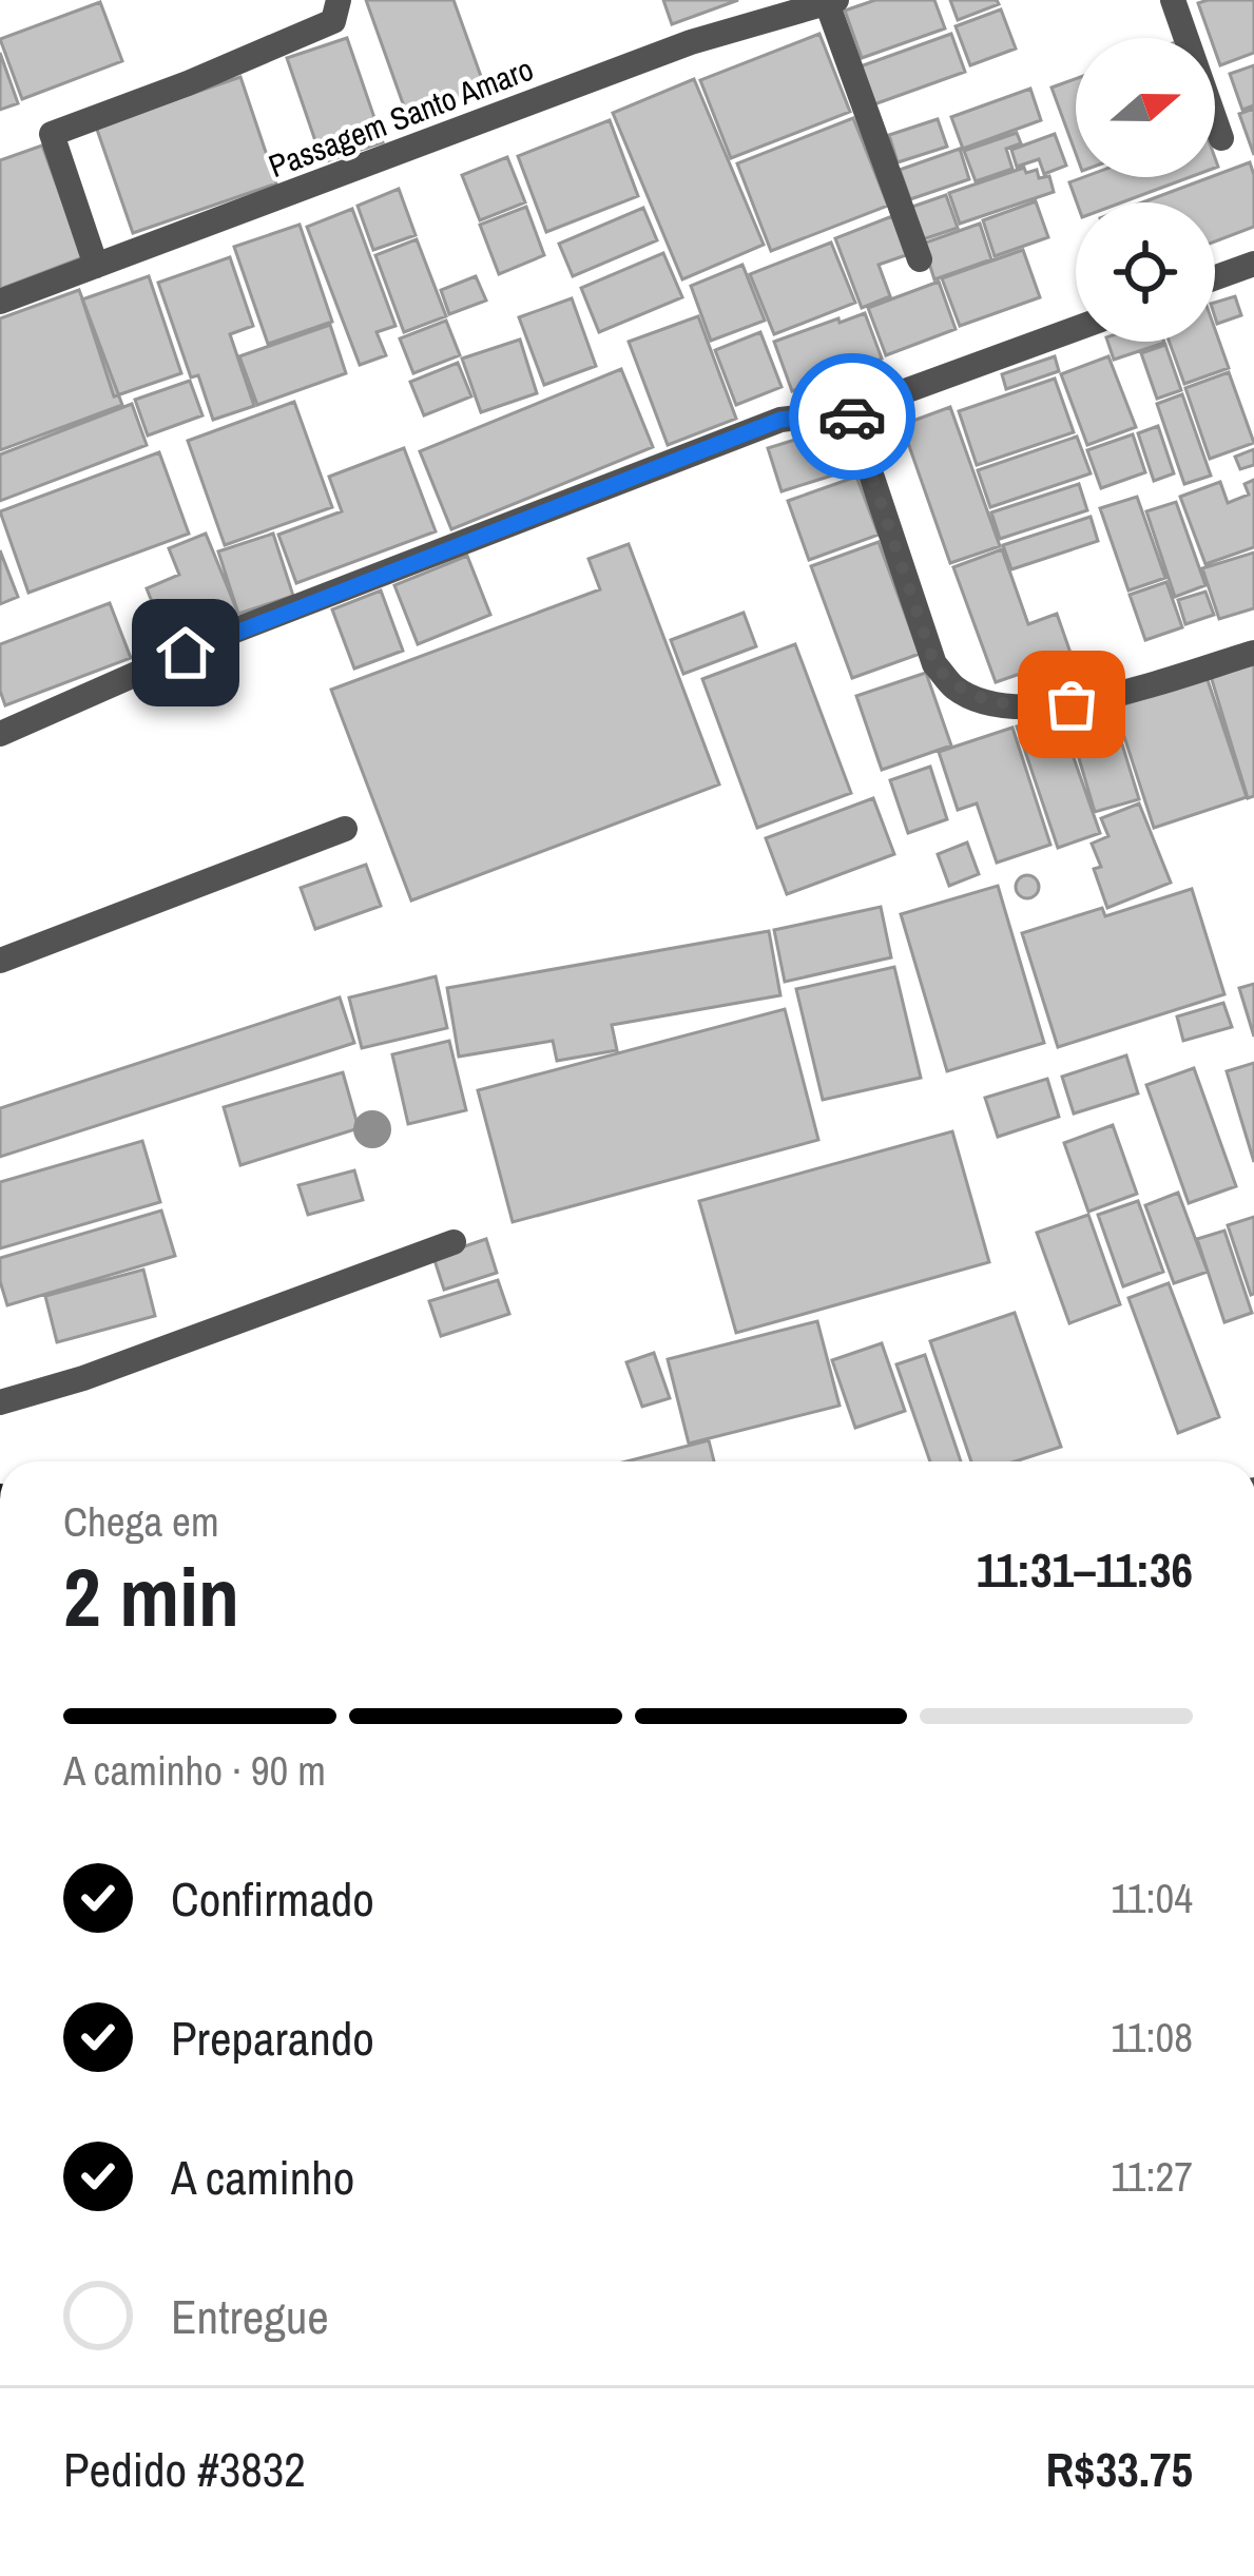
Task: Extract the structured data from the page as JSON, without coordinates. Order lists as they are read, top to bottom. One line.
{"streets":{"street":["Passagem Santo Amaro"]},"north":"right","page":{"heading":["2 min","Chega em","11:31–11:36"],"panel":["Pedido #3832","R$33.75"],"bar":"A caminho · 90 m","list":[["Confirmado","11:04"],["Preparando","11:08"],["A caminho","11:27"],"Entregue"]}}
